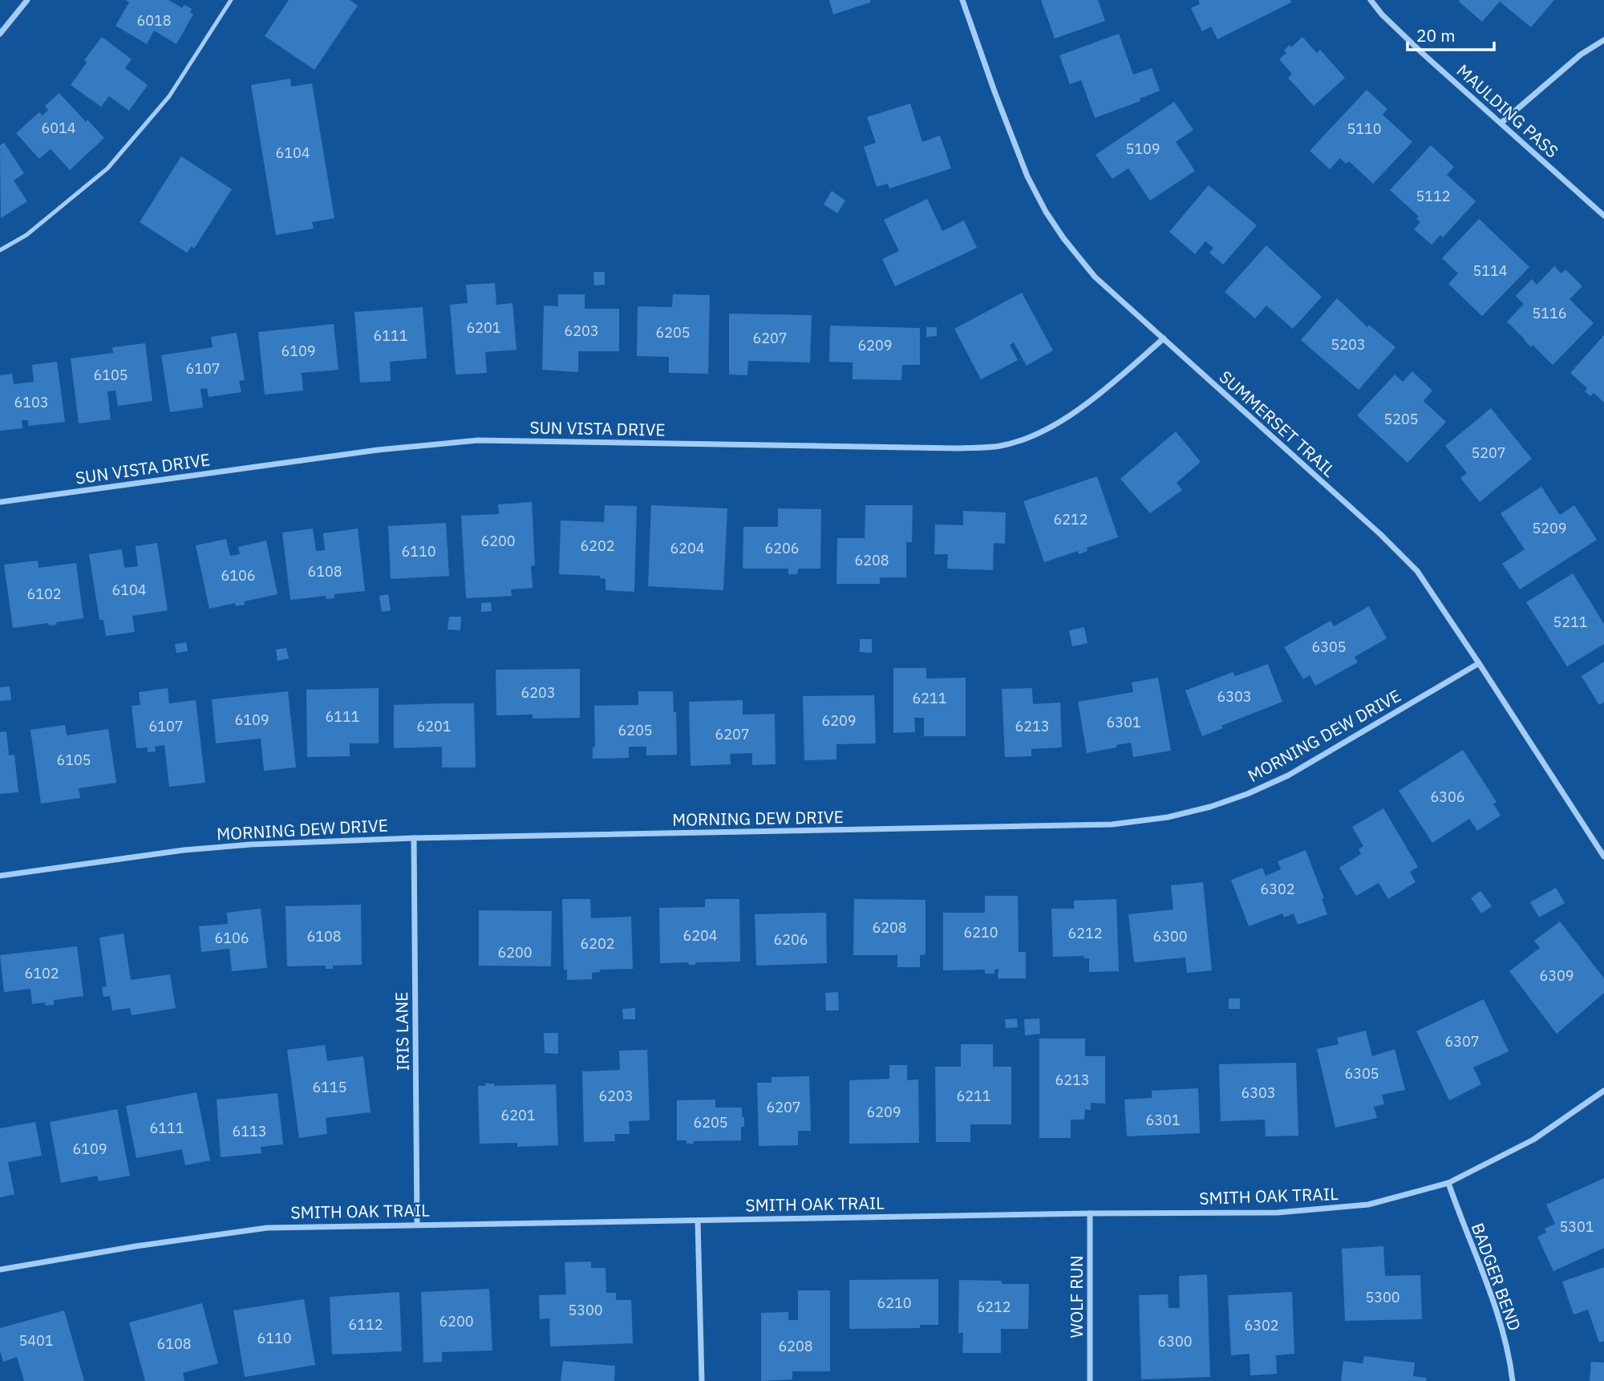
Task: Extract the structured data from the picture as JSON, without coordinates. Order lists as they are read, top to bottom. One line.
{"streets":{"street":["MAULDING PASS","SUMMERSET TRAIL","SUN VISTA DRIVE","MORNING DEW DRIVE","IRIS LANE","SMITH OAK TRAIL","BADGER BEND","WOLF RUN"]},"crossings":[["SUMMERSET TRAIL","SUN VISTA DRIVE"],["SUMMERSET TRAIL","MORNING DEW DRIVE"],["MORNING DEW DRIVE","IRIS LANE"],["IRIS LANE","SMITH OAK TRAIL"],["SMITH OAK TRAIL","BADGER BEND"],["SMITH OAK TRAIL","WOLF RUN"]],"house_numbers":["6018","6014","5110","5109","6104","5112","5114","5116","6201","6203","6205","6111","6207","5203","6209","6109","6107","6105","6103","5205","5207","6212","5209","6200","6202","6204","6206","6110","6208","6108","6106","6104","6102","5211","6305","6203","6303","6211","6111","6109","6209","6301","6107","6201","6213","6205","6207","6105","6306","6302","6208","6210","6212","6204","6108","6300","6106","6206","6202","6200","6102","6309","6307","6305","6213","6115","6303","6203","6211","6207","6209","6201","6301","6205","6111","6113","6109","5301","5300","6210","6212","5300","6200","6112","6302","6110","5401","6300","6108","6208"],"scale_bar":"20 m"}
